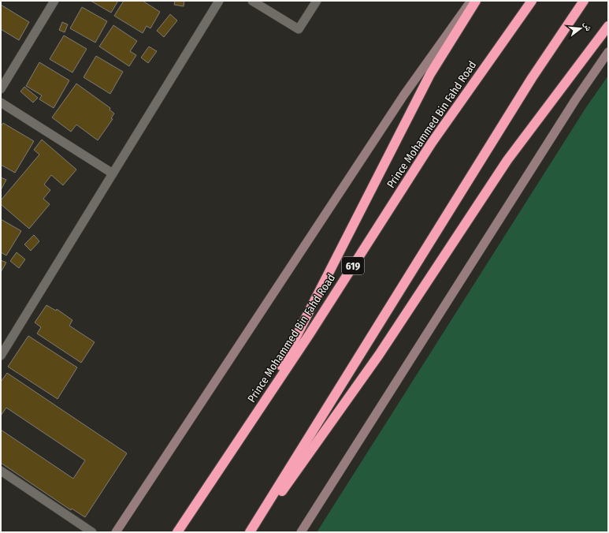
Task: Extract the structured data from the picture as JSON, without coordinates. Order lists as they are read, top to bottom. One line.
{"streets":{"highway":["Prince Mohammed Bin Fahd Road","619"]},"north":"right"}
